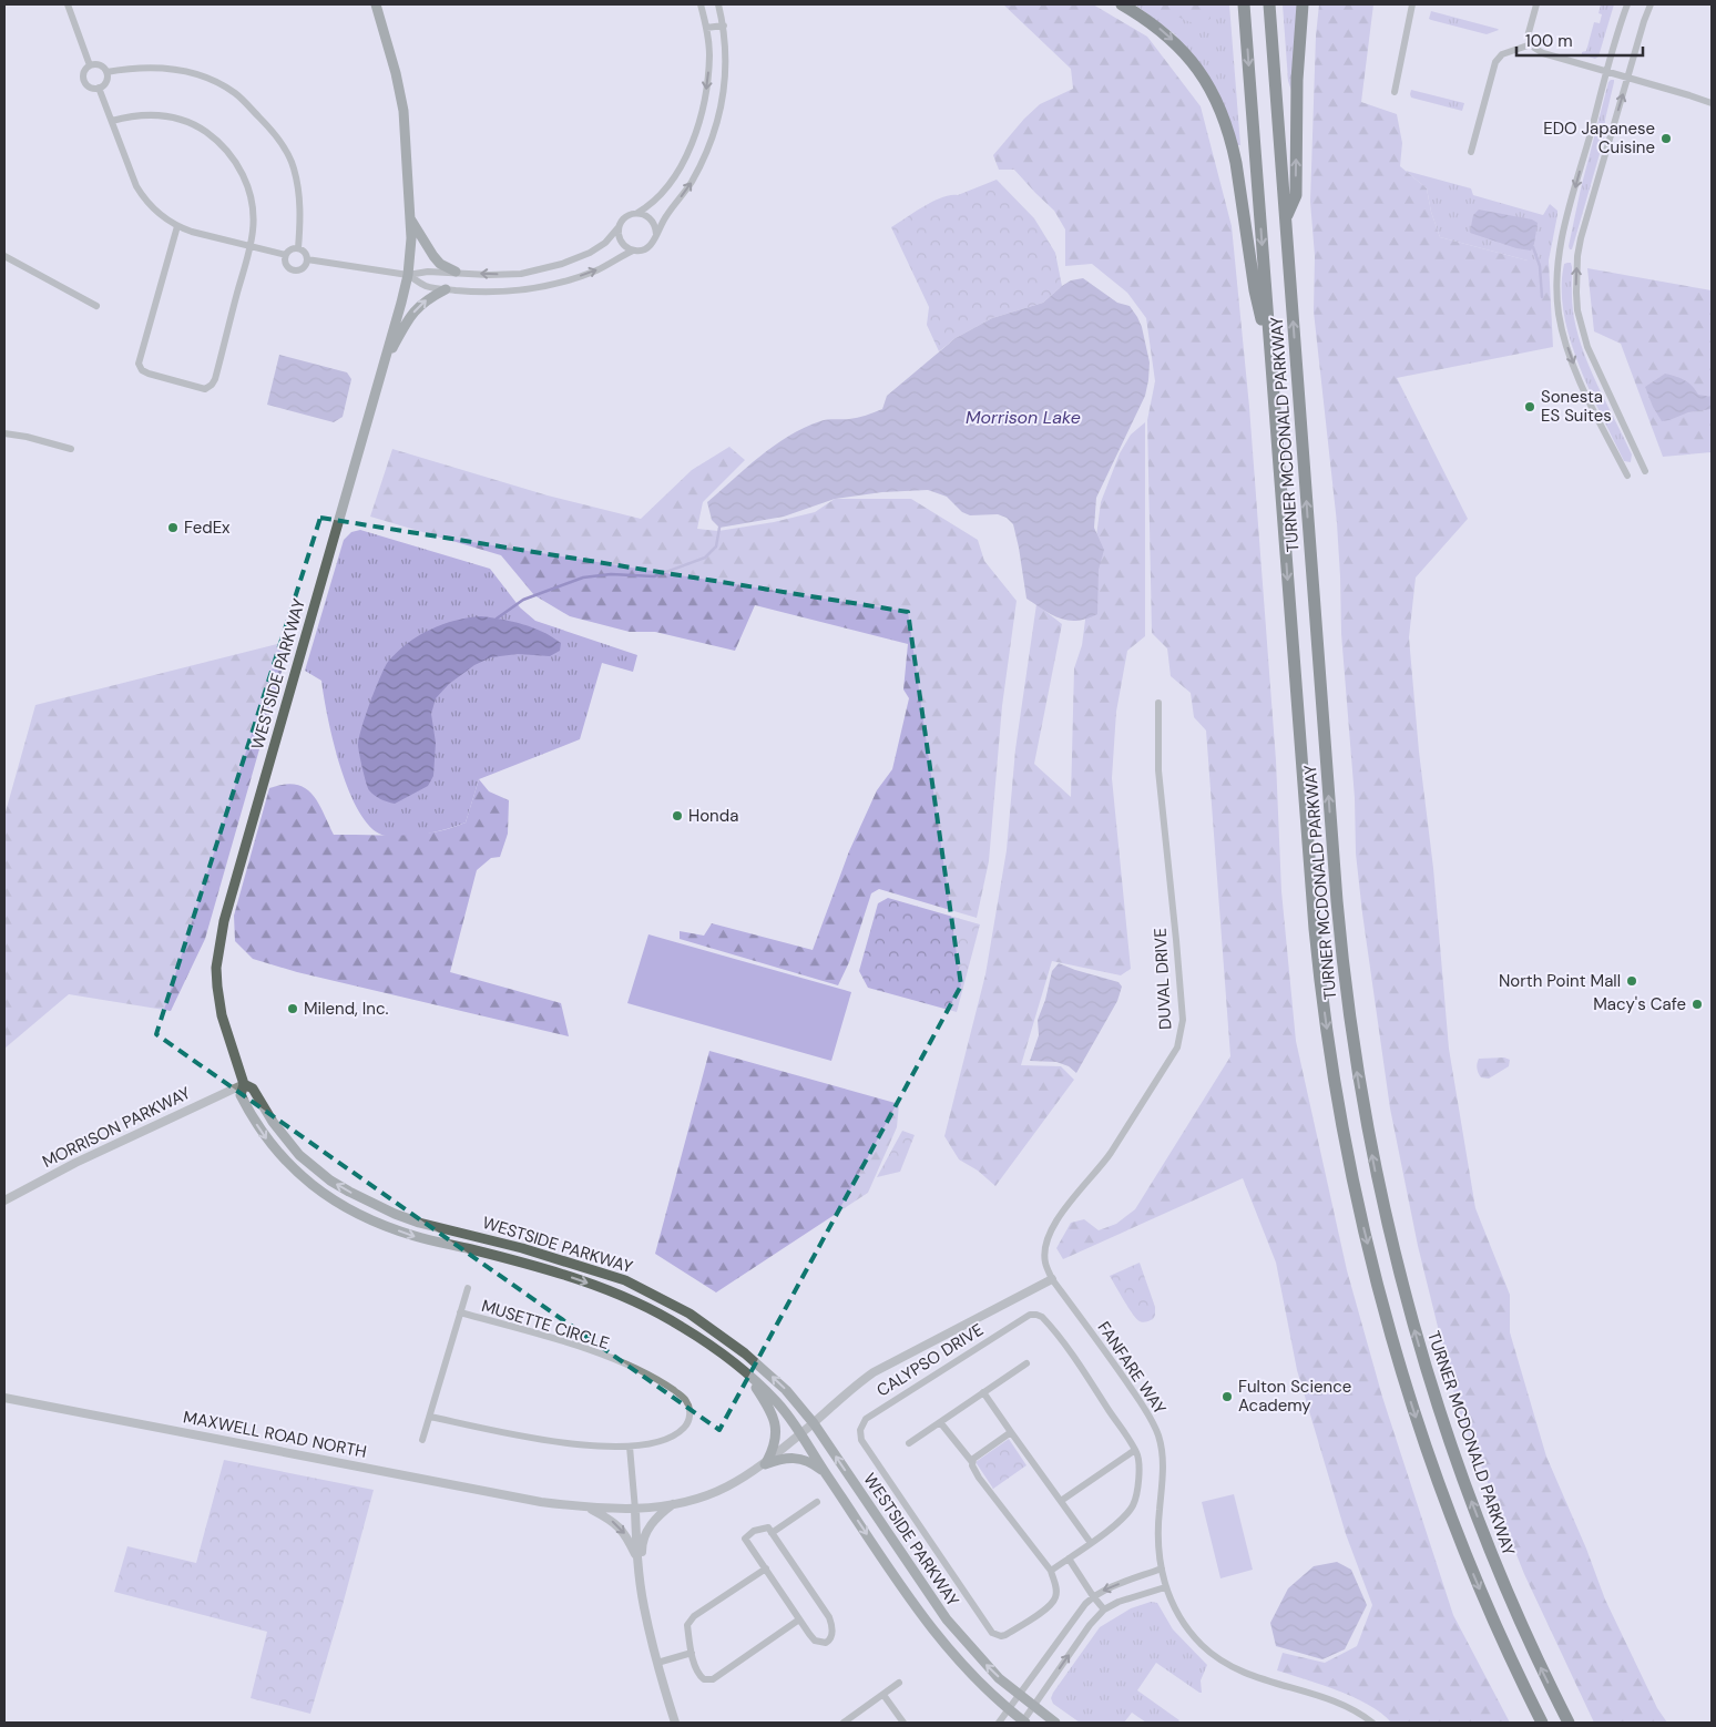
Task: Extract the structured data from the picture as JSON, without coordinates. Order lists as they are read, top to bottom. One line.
{"streets":{"highway":["TURNER MCDONALD PARKWAY"],"main road":["WESTSIDE PARKWAY"],"street":["DUVAL DRIVE","MORRISON PARKWAY","MUSETTE CIRCLE","CALYPSO DRIVE","FANFARE WAY","MAXWELL ROAD NORTH"]},"crossings":[["WESTSIDE PARKWAY","MORRISON PARKWAY"],["WESTSIDE PARKWAY","MAXWELL ROAD NORTH"],["DUVAL DRIVE","FANFARE WAY"],["DUVAL DRIVE","MAXWELL ROAD NORTH"],["FANFARE WAY","MAXWELL ROAD NORTH"]],"water":["Morrison Lake"],"places":["EDO Japanese Cuisine","Sonesta ES Suites","FedEx","Honda","North Point Mall","Macy's Cafe","Milend, Inc.","Fulton Science Academy"],"scale_bar":"100 m"}
